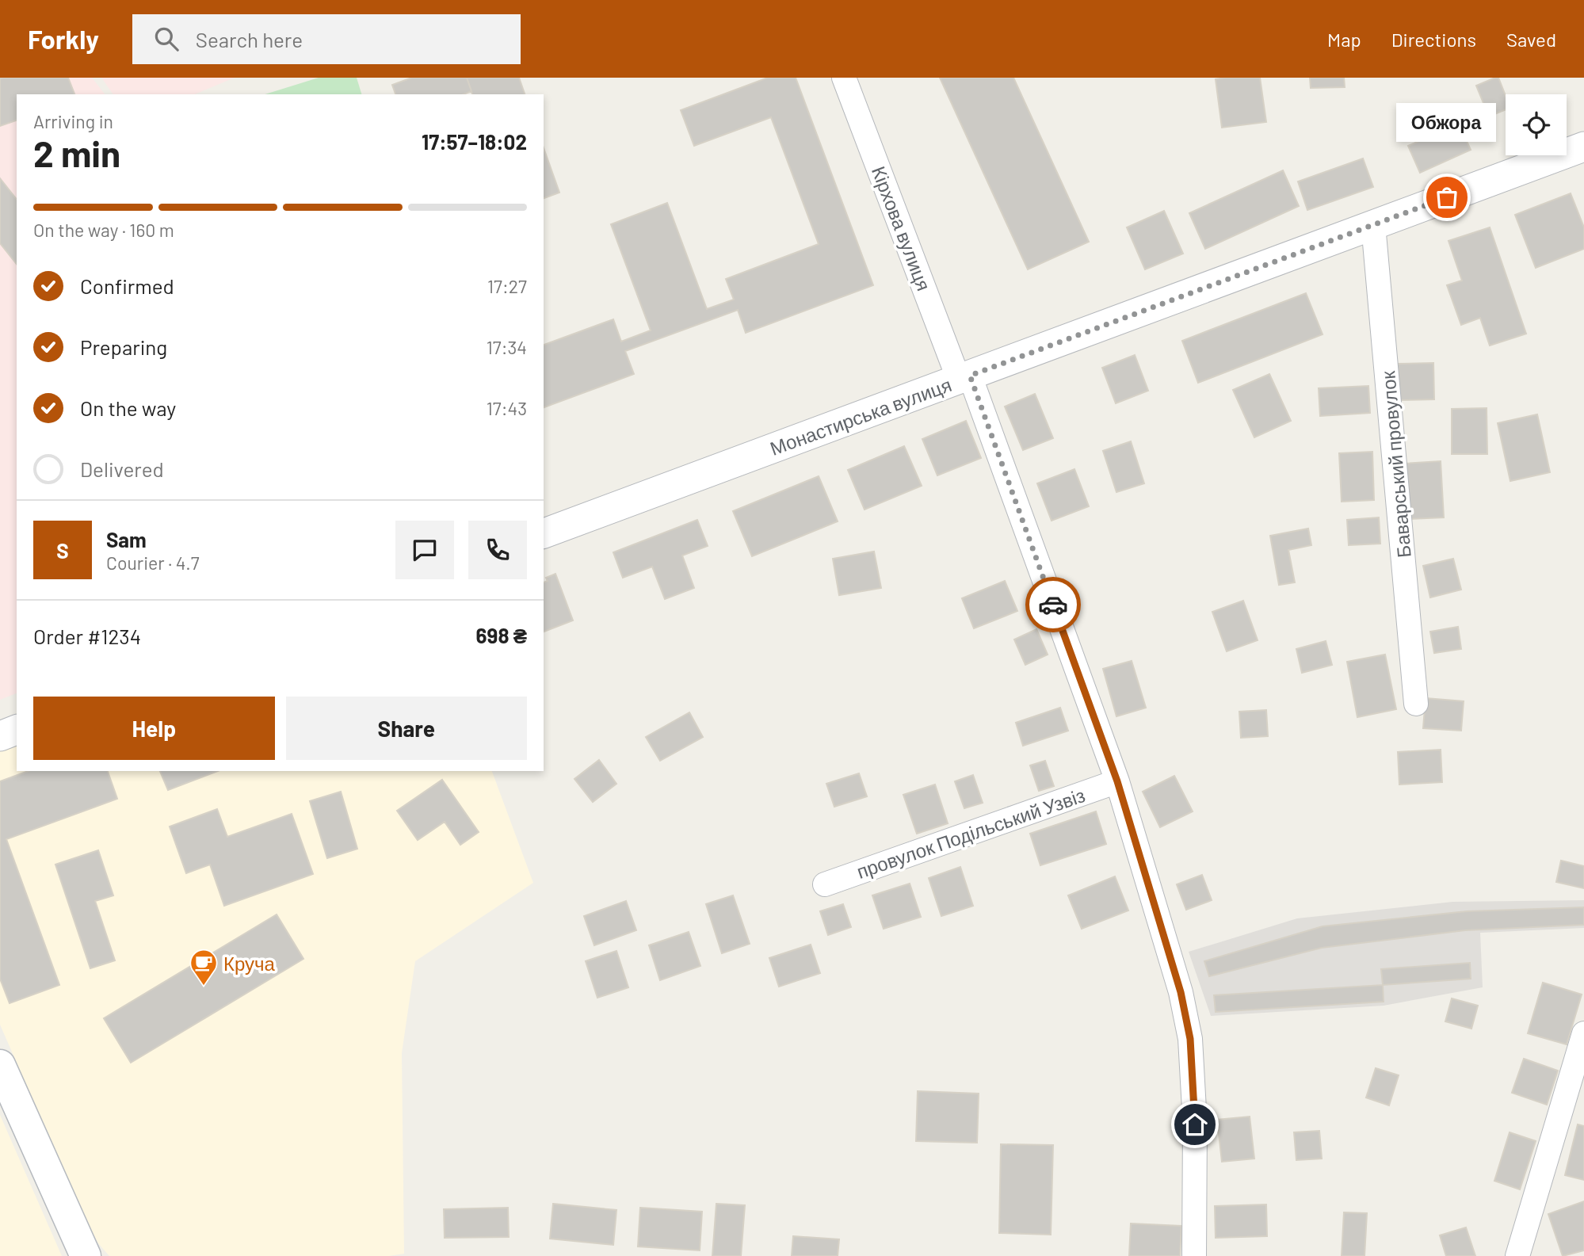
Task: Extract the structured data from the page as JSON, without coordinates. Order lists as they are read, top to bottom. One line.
{"streets":{"street":["Кірхова вулиця","Монастирська вулиця","Баварський провулок","провулок Подільський Узвіз"]},"crossings":[["Кірхова вулиця","Монастирська вулиця"],["Кірхова вулиця","провулок Подільський Узвіз"],["Монастирська вулиця","Баварський провулок"]],"places":{"other":["Обжора"],"cafe":["Круча"]},"page":{"header":"Forkly","search":"Search here","nav":["Map","Directions","Saved"],"heading":["2 min","Arriving in","17:57–18:02"],"panel":["Sam","Courier · 4.7","Order #1234","698 ₴"],"bubble":"Обжора","bar":"On the way · 160 m","list":[["Confirmed","17:27"],["Preparing","17:34"],["On the way","17:43"],"Delivered"],"round":"S","buttons":["Help","Share"]}}
